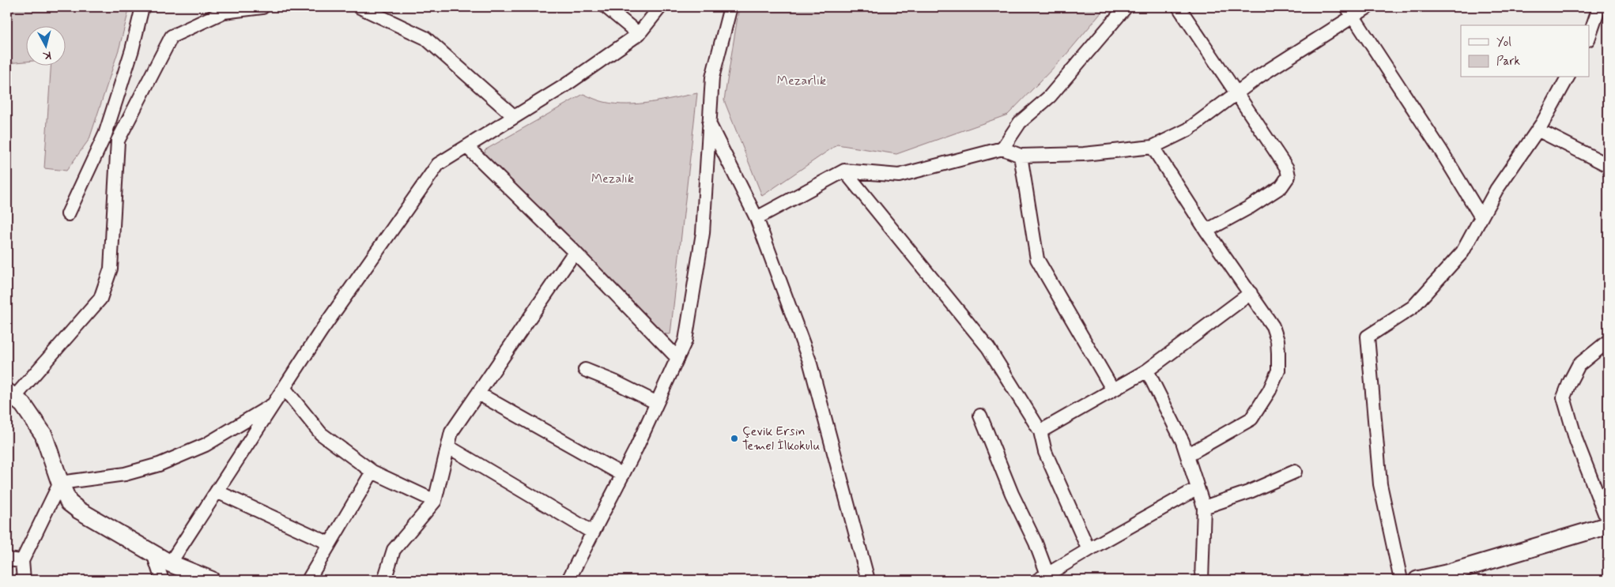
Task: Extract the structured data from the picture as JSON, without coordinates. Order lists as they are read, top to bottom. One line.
{"parks":["Mezarlık","Mezalık"],"places":["Çevik Ersin Temel İlkokulu"],"legend":["Yol","Park"],"north":"bottom"}
